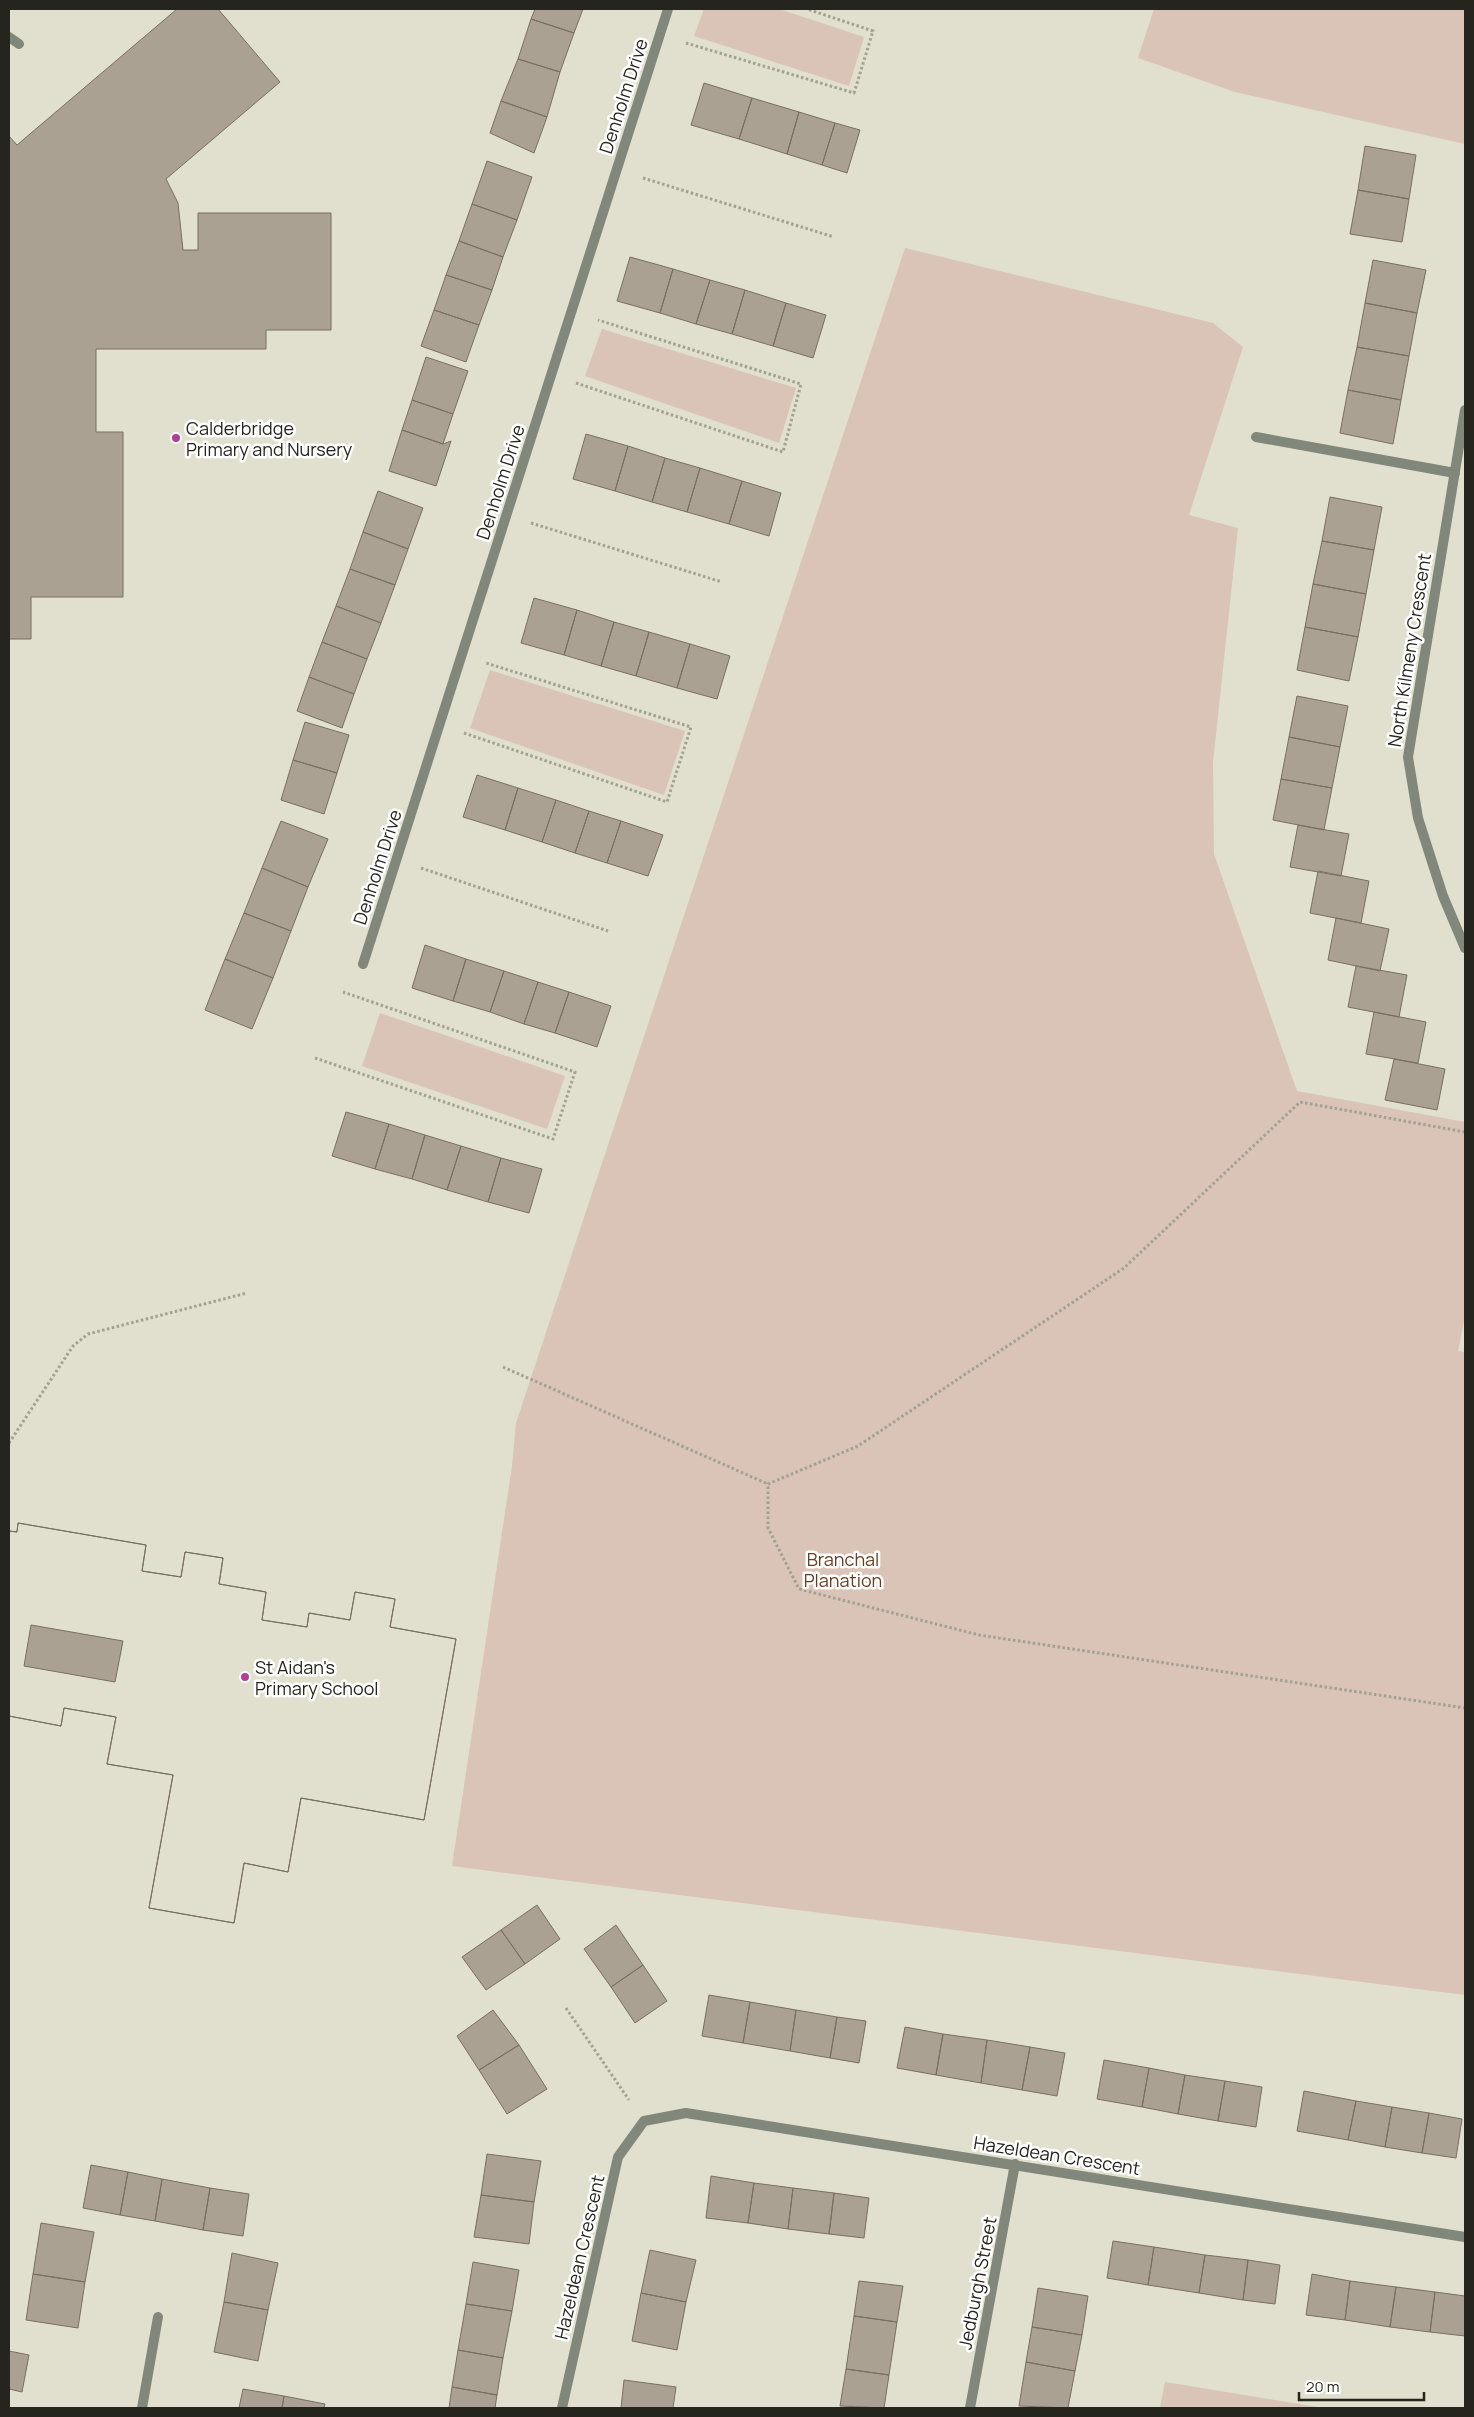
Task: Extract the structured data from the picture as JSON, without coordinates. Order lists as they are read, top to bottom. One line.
{"streets":{"street":["Denholm Drive","North Kilmeny Crescent","Hazeldean Crescent","Jedburgh Street"]},"crossings":[["Hazeldean Crescent","Jedburgh Street"]],"parks":["Branchal Planation"],"places":["Calderbridge Primary and Nursery","St Aidan's Primary School"],"scale_bar":"20 m"}
